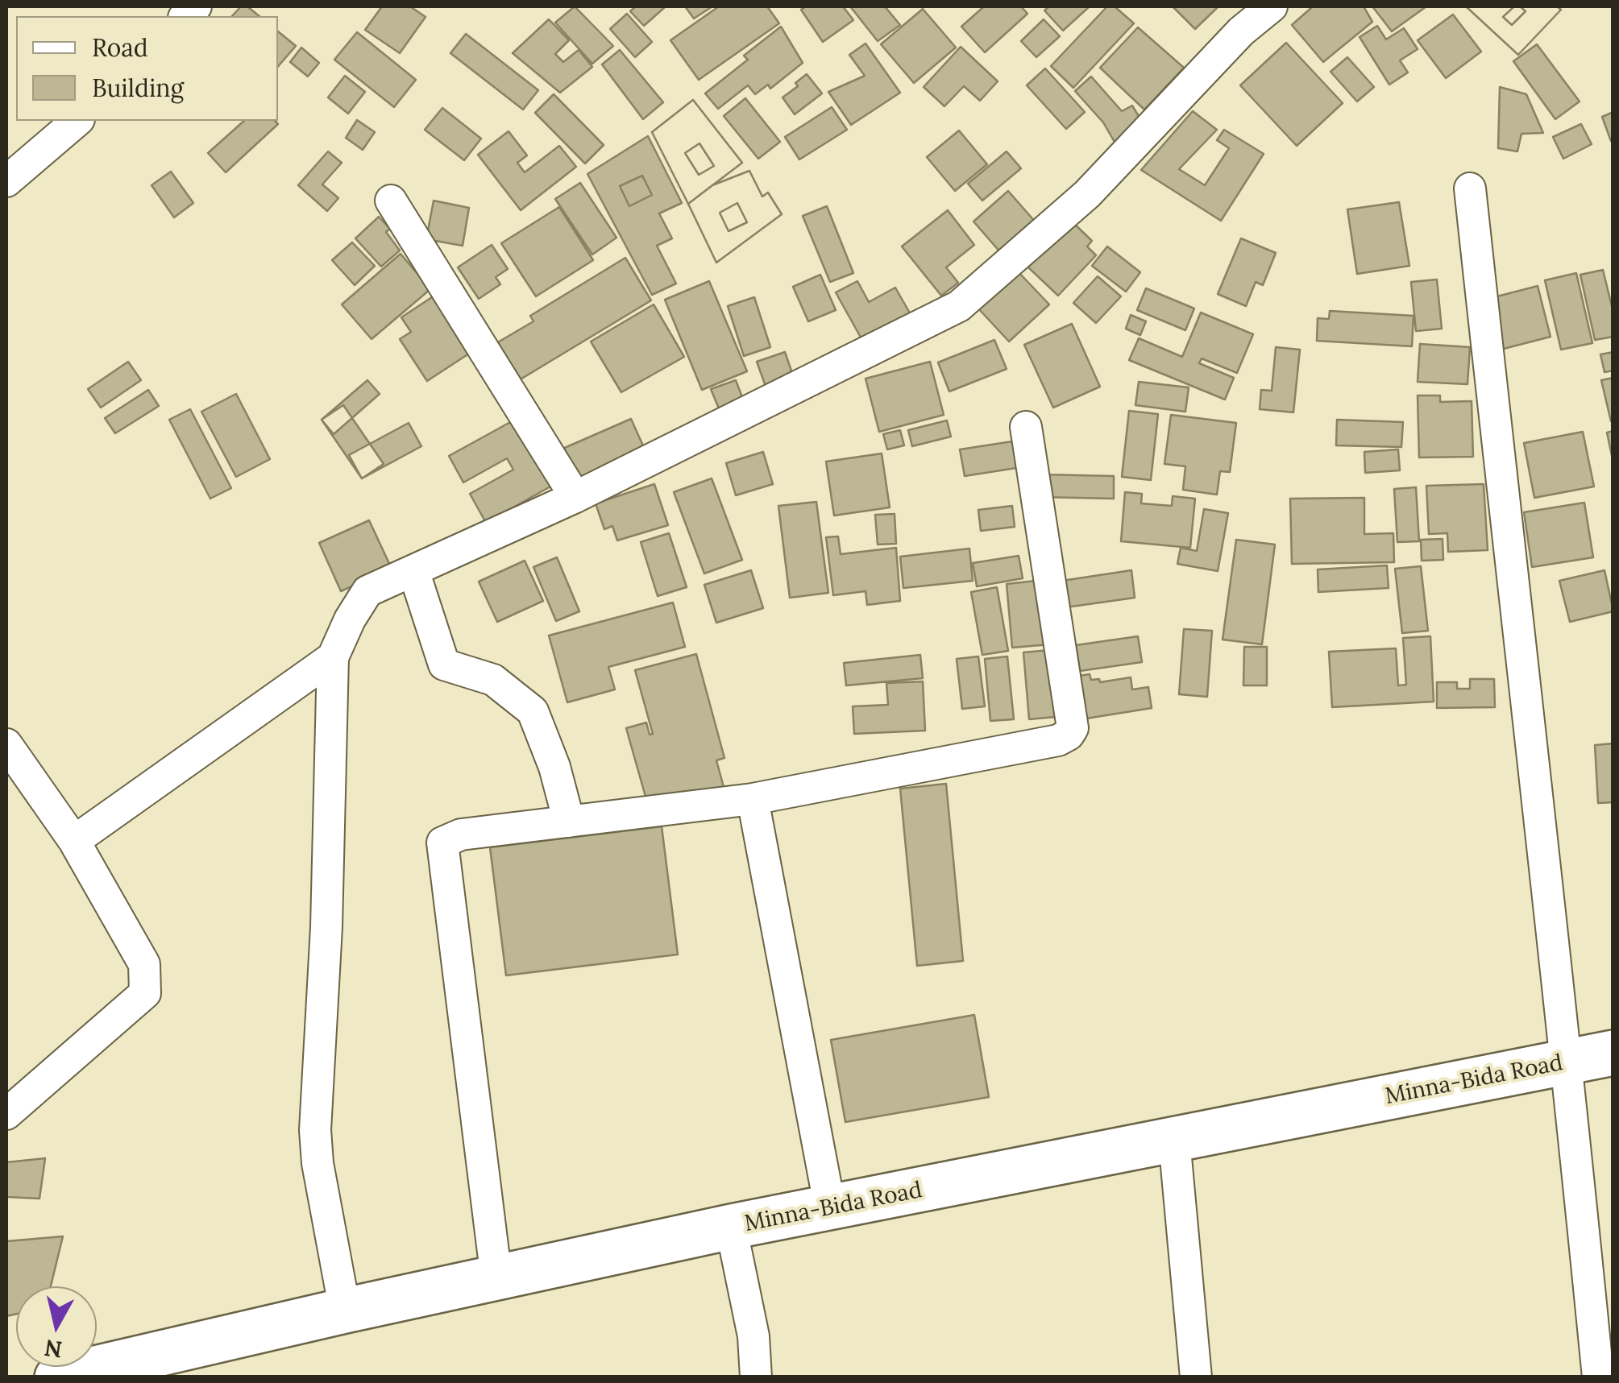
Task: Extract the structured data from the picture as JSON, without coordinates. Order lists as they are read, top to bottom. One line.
{"streets":{"main road":["Minna-Bida Road"]},"legend":["Road","Building"],"north":"bottom"}
